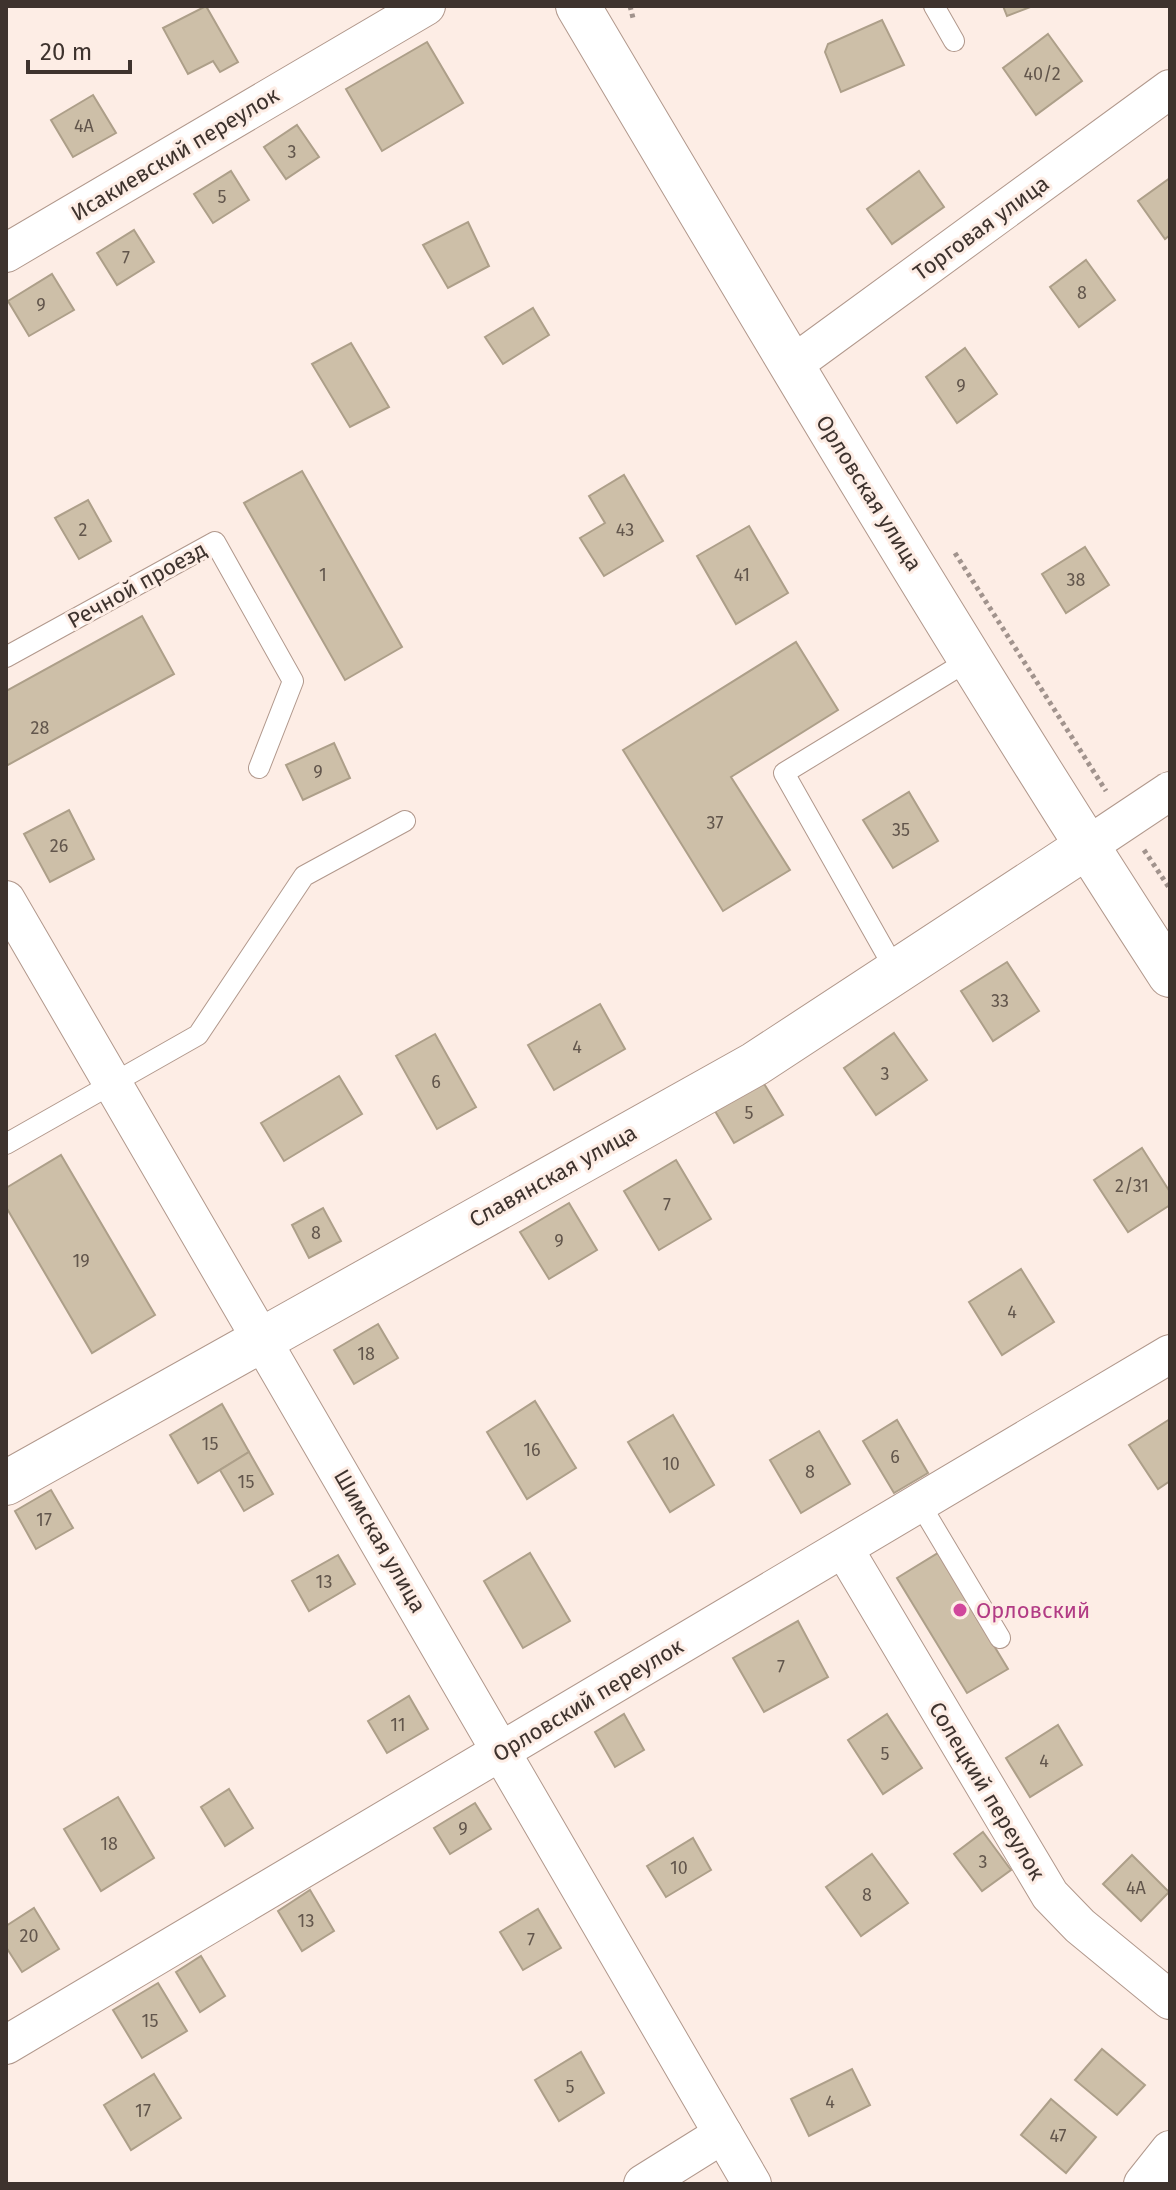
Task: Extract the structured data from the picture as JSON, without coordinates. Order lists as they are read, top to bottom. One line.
{"streets":{"street":["Исакиевский переулок","Торговая улица","Орловская улица","Славянская улица","Шимская улица","Орловский переулок","Солецкий переулок"],"lane":["Речной проезд"]},"crossings":[["Торговая улица","Орловская улица"],["Орловская улица","Славянская улица"],["Славянская улица","Шимская улица"],["Шимская улица","Орловский переулок"],["Орловский переулок","Солецкий переулок"]],"places":["Орловский"],"house_numbers":["40/2","4А","3","5","7","8","9","9","2","43","1","41","38","28","9","37","35","26","33","4","3","6","5","2/31","7","8","9","19","4","18","15","16","6","10","8","15","17","13","7","11","5","4","9","18","3","10","4А","8","13","20","7","15","5","4","17","47"],"scale_bar":"20 m"}
